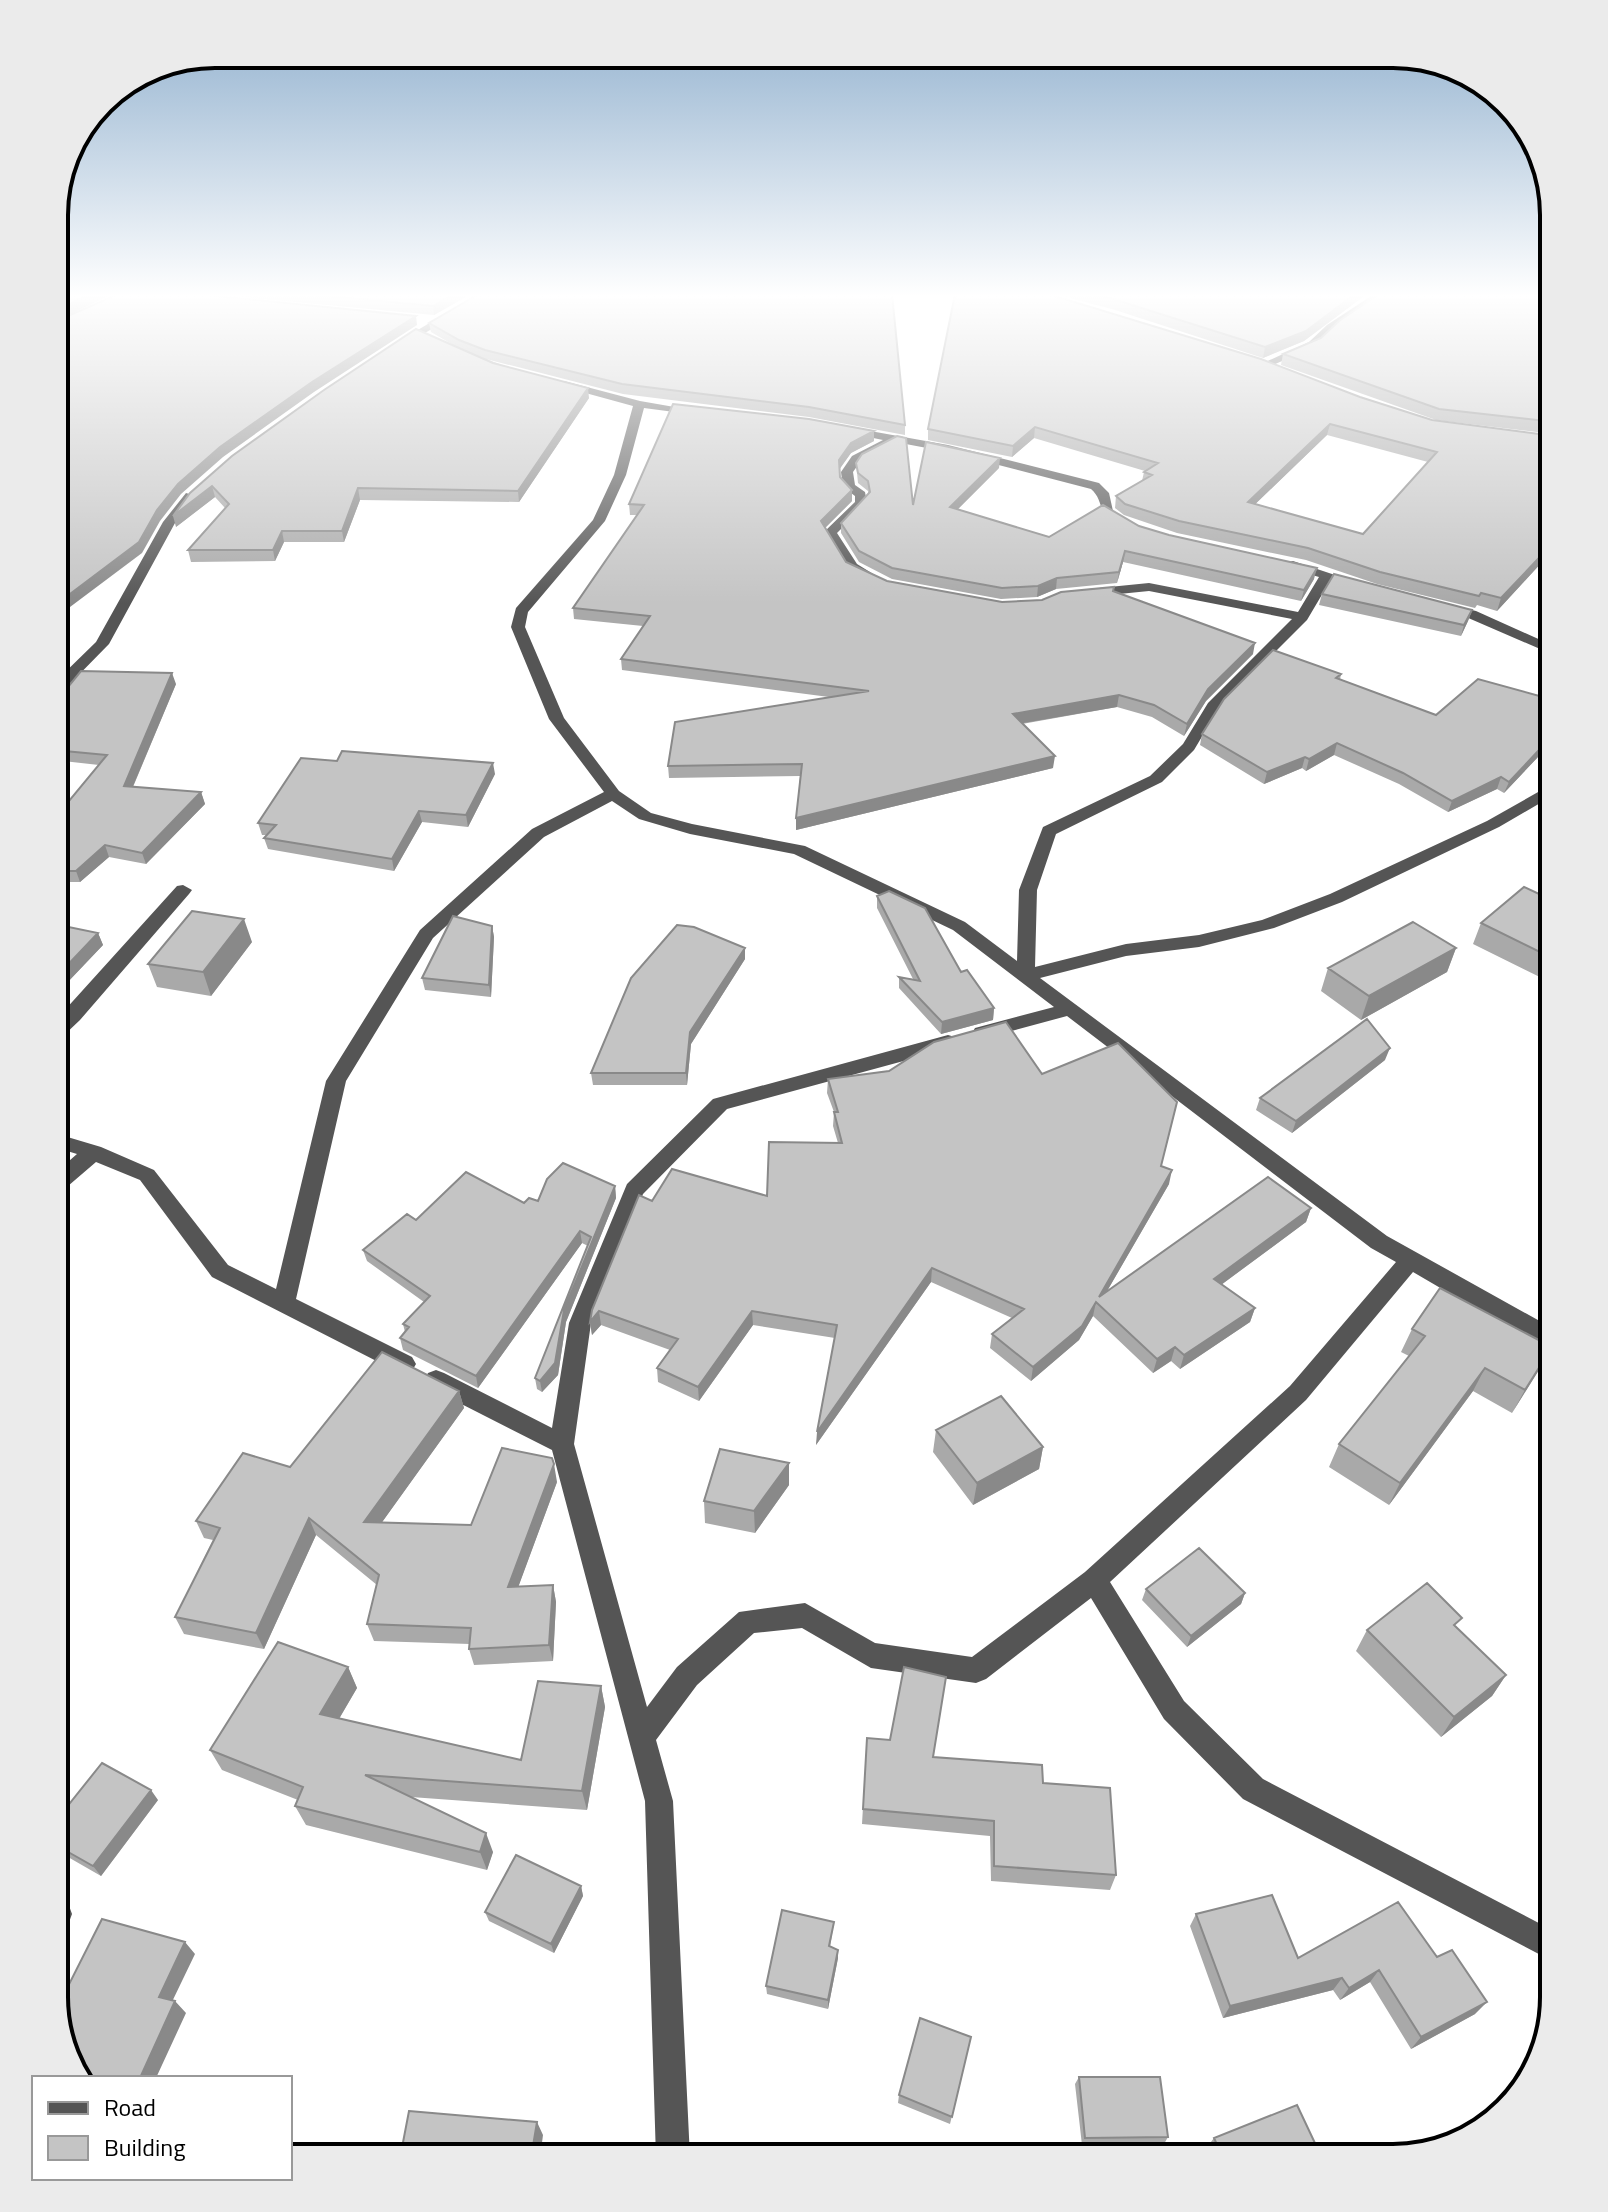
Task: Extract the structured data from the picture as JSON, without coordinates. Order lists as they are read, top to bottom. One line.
{"legend":["Road","Building"]}
